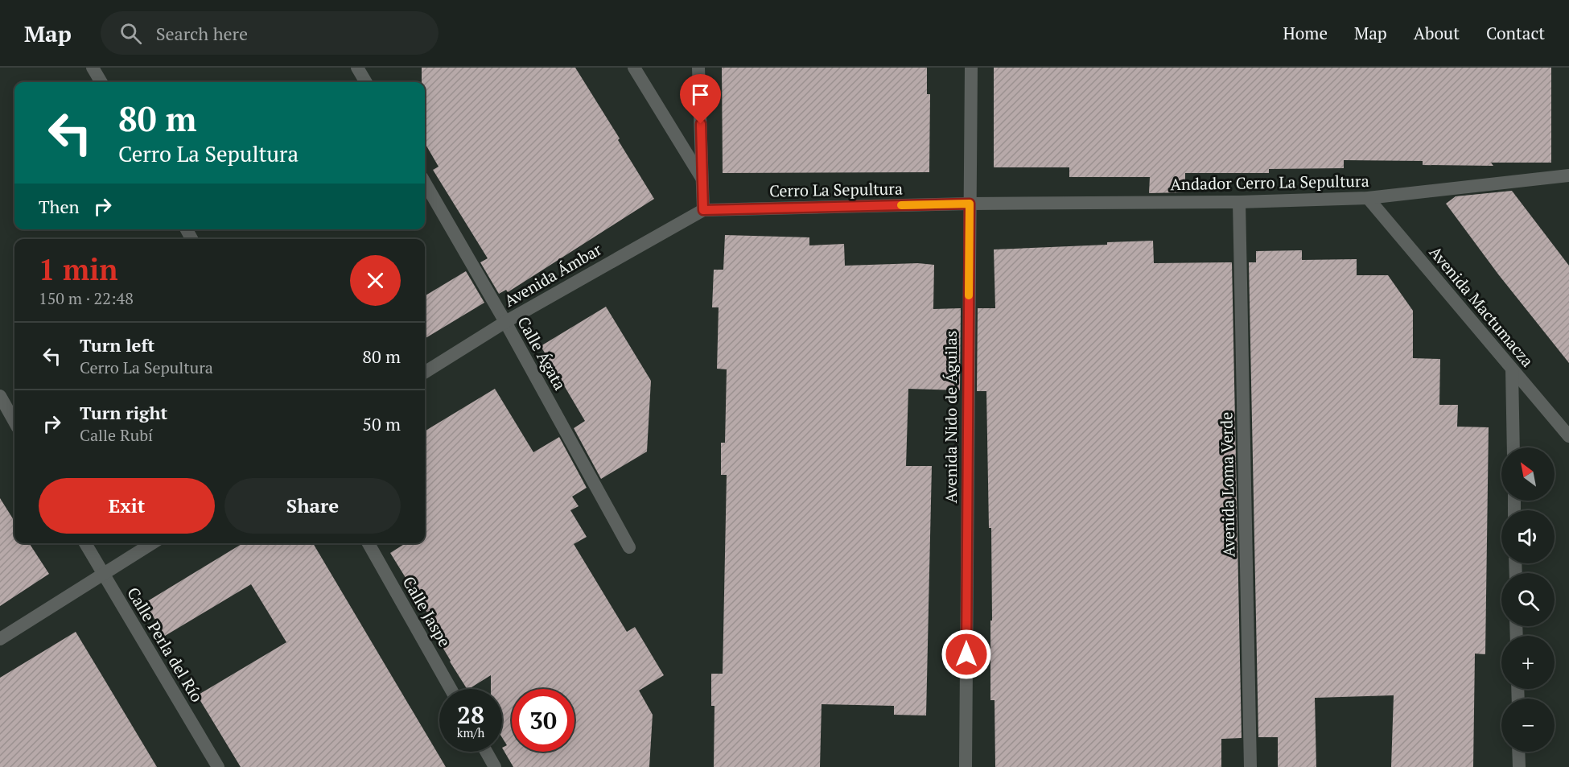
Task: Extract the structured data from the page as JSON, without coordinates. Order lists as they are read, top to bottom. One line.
{"streets":{"street":["Andador Cerro La Sepultura","Cerro La Sepultura","Avenida Ámbar","Avenida Mactumacza","Calle Ágata","Avenida Nido de Águilas","Avenida Loma Verde","Calle Jaspe","Calle Perla del Río"]},"crossings":[["Andador Cerro La Sepultura","Cerro La Sepultura"],["Andador Cerro La Sepultura","Avenida Mactumacza"],["Andador Cerro La Sepultura","Avenida Nido de Águilas"],["Andador Cerro La Sepultura","Avenida Loma Verde"],["Cerro La Sepultura","Avenida Ámbar"],["Cerro La Sepultura","Avenida Nido de Águilas"],["Avenida Ámbar","Calle Ágata"]],"north":"top left","page":{"header":"Map","search":"Search here","nav":["Home","Map","About","Contact"],"turn":["80 m","Cerro La Sepultura"],"then":"Then","heading":["1 min","150 m · 22:48"],"list":[{"name":"Turn left","note":"Cerro La Sepultura","value":"80 m"},{"name":"Turn right","note":"Calle Rubí","value":"50 m"}],"map_buttons":["+","−"],"buttons":["Exit","Share"],"speed":"28 km/h","limit":"30"}}
